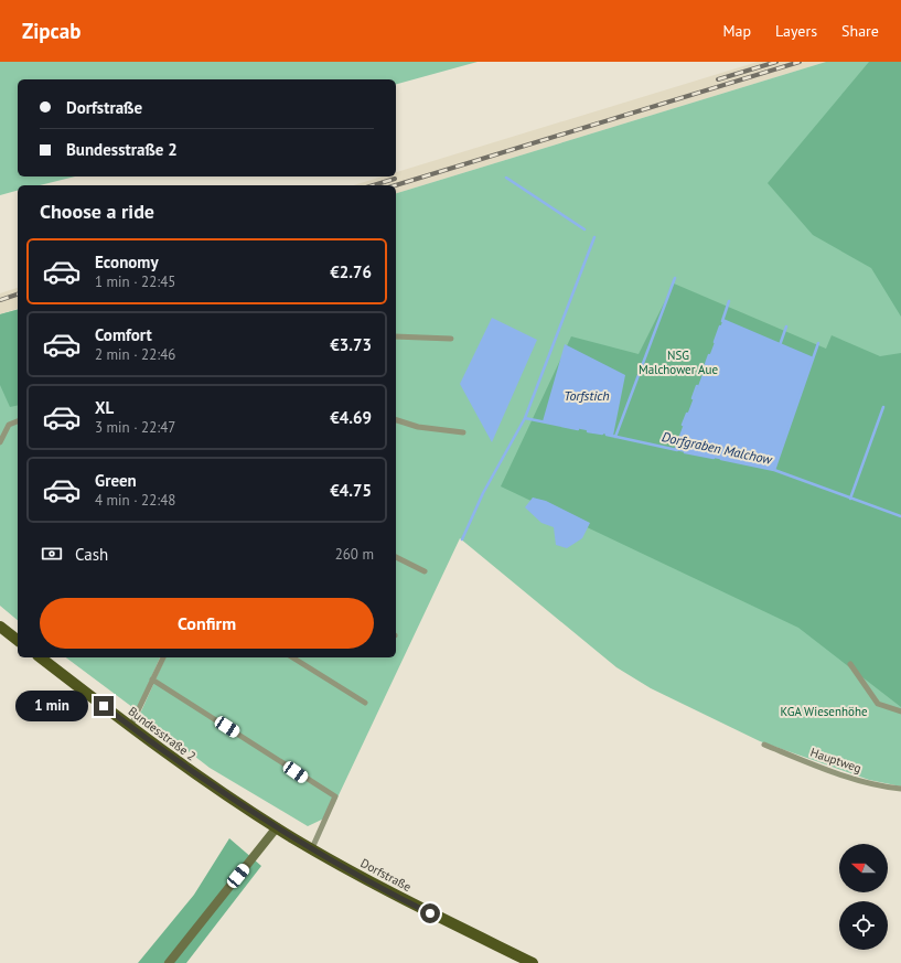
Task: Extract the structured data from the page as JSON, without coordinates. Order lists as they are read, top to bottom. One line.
{"streets":{"main road":["Bundesstraße 2","Dorfstraße"],"lane":["Hauptweg"]},"crossings":[["Bundesstraße 2","Dorfstraße"]],"water":["Torfstich","Dorfgraben Malchow"],"parks":["NSG Malchower Aue","KGA Wiesenhöhe"],"north":"left","page":{"header":"Zipcab","nav":["Map","Layers","Share"],"banner":["Dorfstraße","Bundesstraße 2"],"heading":"Choose a ride","list":[{"name":"Economy","note":"1 min · 22:45","value":"€2.76"},{"name":"Comfort","note":"2 min · 22:46","value":"€3.73"},{"name":"XL","note":"3 min · 22:47","value":"€4.69"},{"name":"Green","note":"4 min · 22:48","value":"€4.75"}],"pay":["Cash","260 m"],"buttons":"Confirm","bubble":"1 min"}}
